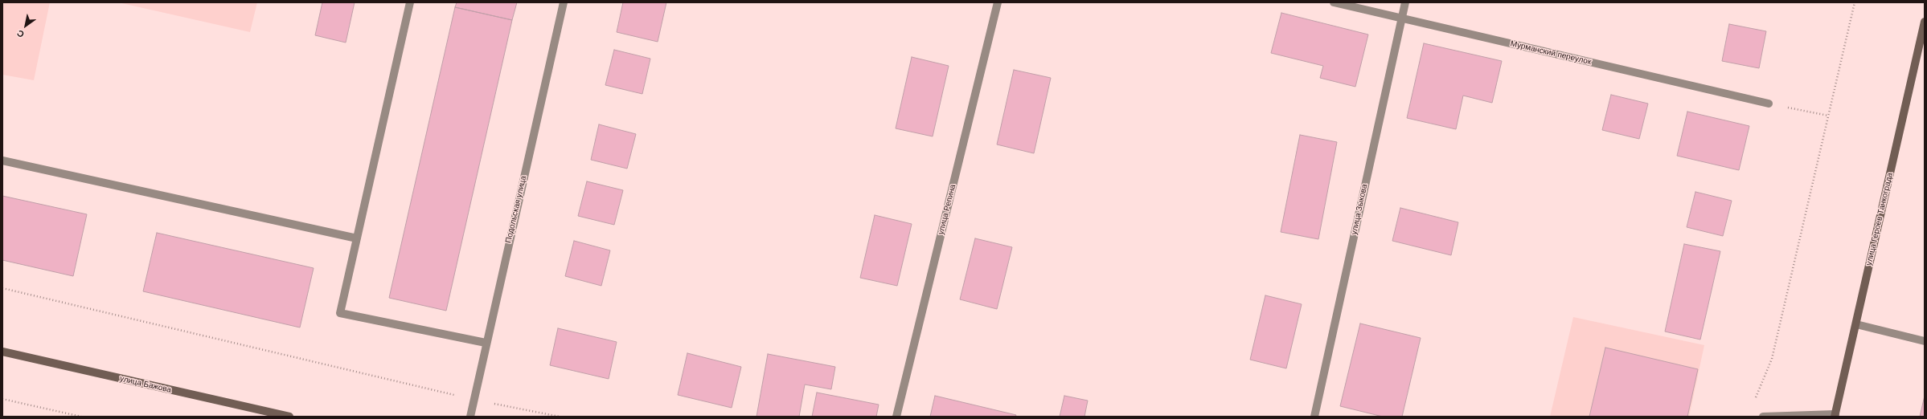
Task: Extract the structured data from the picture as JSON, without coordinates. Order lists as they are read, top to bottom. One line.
{"streets":{"main road":["улица Героев Танкограда","улица Бажова"],"street":["Мурманский переулок","Подольская улица","улица Репина","улица Зыкова"]},"crossings":[["Мурманский переулок","улица Зыкова"]],"north":"bottom left"}
